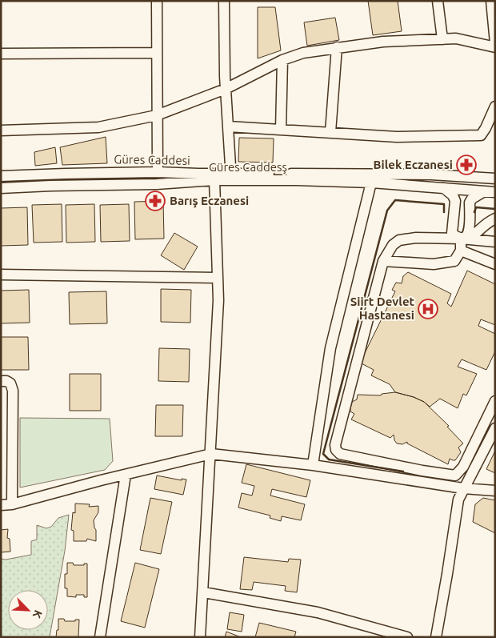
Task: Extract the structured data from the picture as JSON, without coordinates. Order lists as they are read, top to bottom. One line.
{"streets":{"street":["Güres Caddesi","Güres Caddesş"]},"crossings":[["Güres Caddesi","Güres Caddesş"]],"places":{"pharmacy":["Bilek Eczanesi","Barış Eczanesi"],"hospital":["Siirt Devlet Hastanesi"]},"north":"bottom right"}
